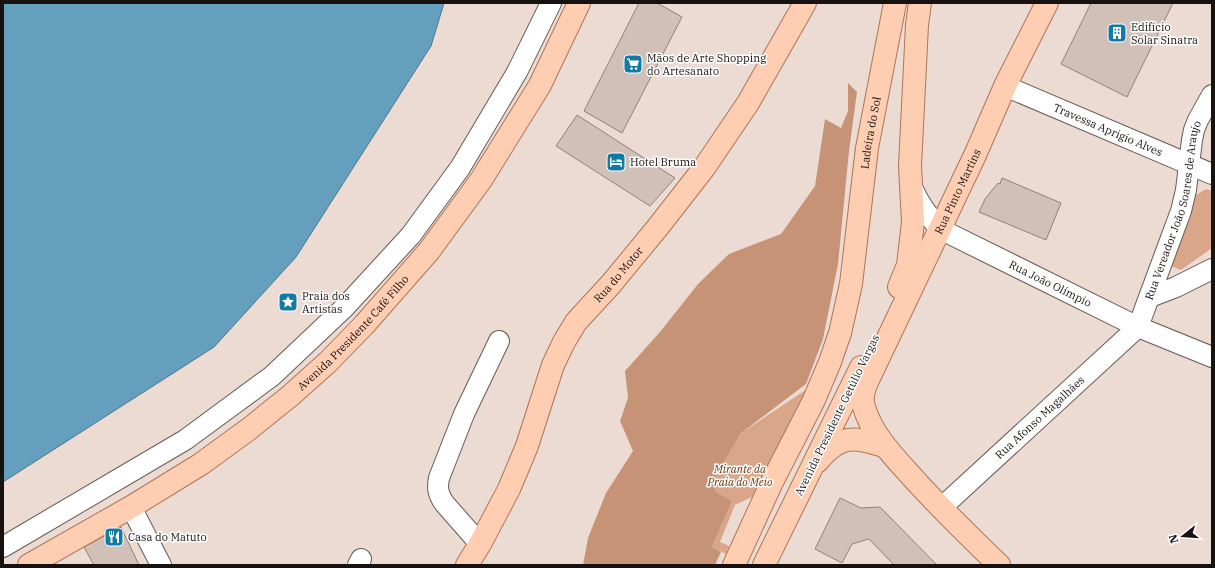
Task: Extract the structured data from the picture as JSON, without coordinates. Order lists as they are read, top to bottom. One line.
{"streets":{"main road":["Ladeira do Sol","Rua Pinto Martins","Rua do Motor","Avenida Presidente Café Filho","Avenida Presidente Getúlio Vargas"],"street":["Travessa Aprigio Alves","Rua Vereador João Soares de Araujo","Rua João Olímpio","Rua Afonso Magalhães"]},"crossings":[["Travessa Aprigio Alves","Rua Pinto Martins"],["Travessa Aprigio Alves","Rua Vereador João Soares de Araujo"],["Rua Pinto Martins","Rua João Olímpio"],["Rua Pinto Martins","Rua Afonso Magalhães"],["Rua Vereador João Soares de Araujo","Rua João Olímpio"],["Rua Vereador João Soares de Araujo","Rua Afonso Magalhães"],["Rua João Olímpio","Avenida Presidente Getúlio Vargas"],["Rua João Olímpio","Rua Afonso Magalhães"]],"parks":["Mirante da Praia do Meio"],"places":{"building":["Edifício Solar Sinatra"],"supermarket":["Mãos de Arte Shopping do Artesanato"],"hotel":["Hotel Bruma"],"place":["Praia dos Artistas"],"restaurant":["Casa do Matuto"]},"north":"left"}
